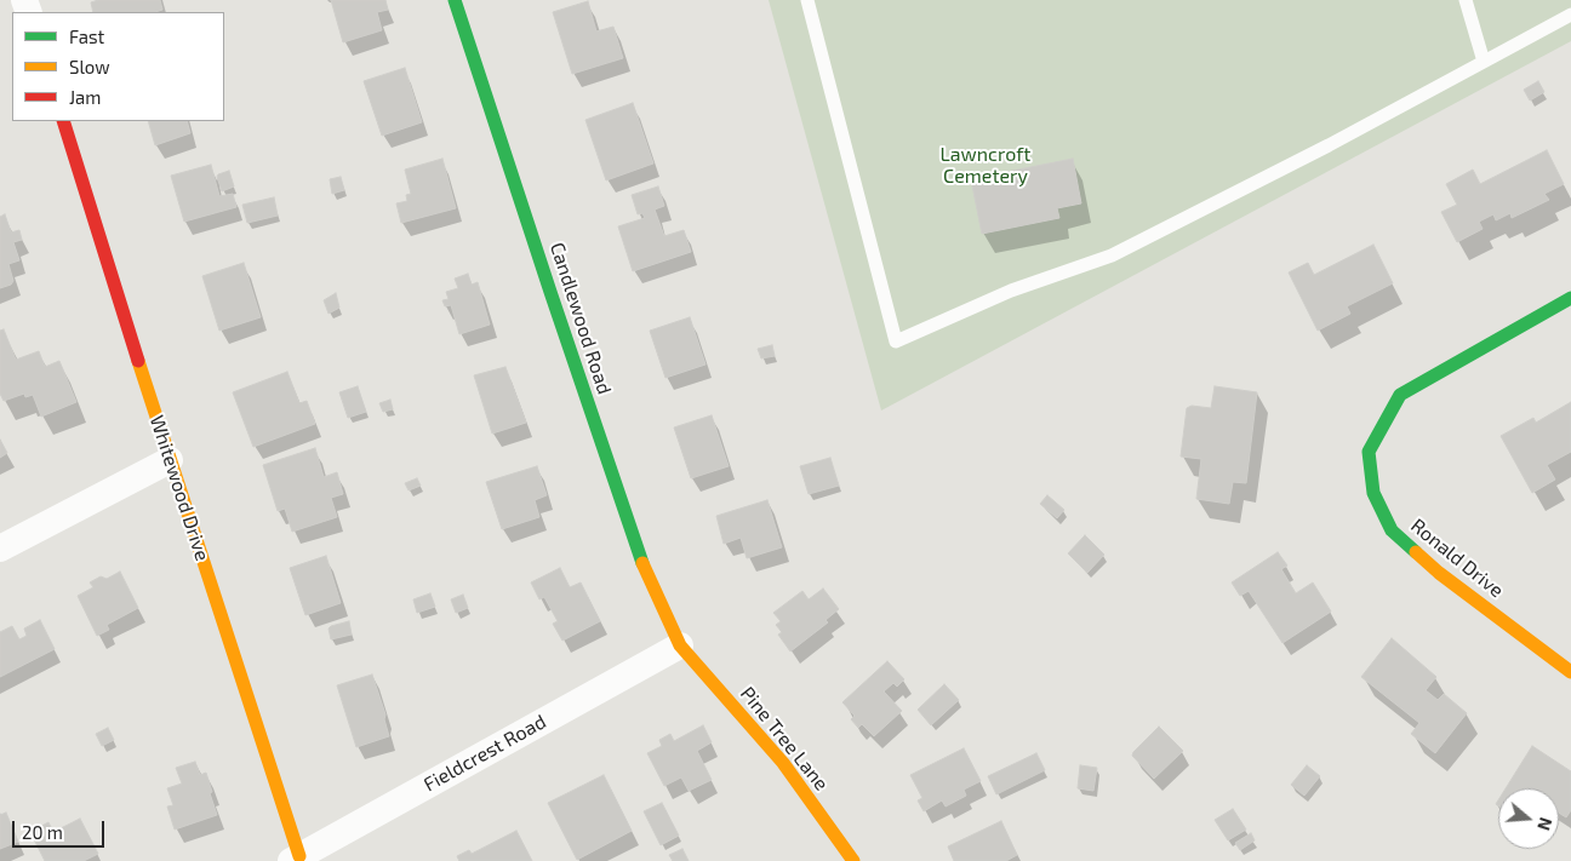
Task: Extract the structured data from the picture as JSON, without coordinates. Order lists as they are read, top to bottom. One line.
{"streets":{"street":["Candlewood Road","Whitewood Drive","Ronald Drive","Pine Tree Lane","Fieldcrest Road"]},"crossings":[["Candlewood Road","Pine Tree Lane"],["Candlewood Road","Fieldcrest Road"],["Whitewood Drive","Fieldcrest Road"],["Pine Tree Lane","Fieldcrest Road"]],"parks":["Lawncroft Cemetery"],"legend":["Fast","Slow","Jam"],"scale_bar":"20 m","north":"right"}
